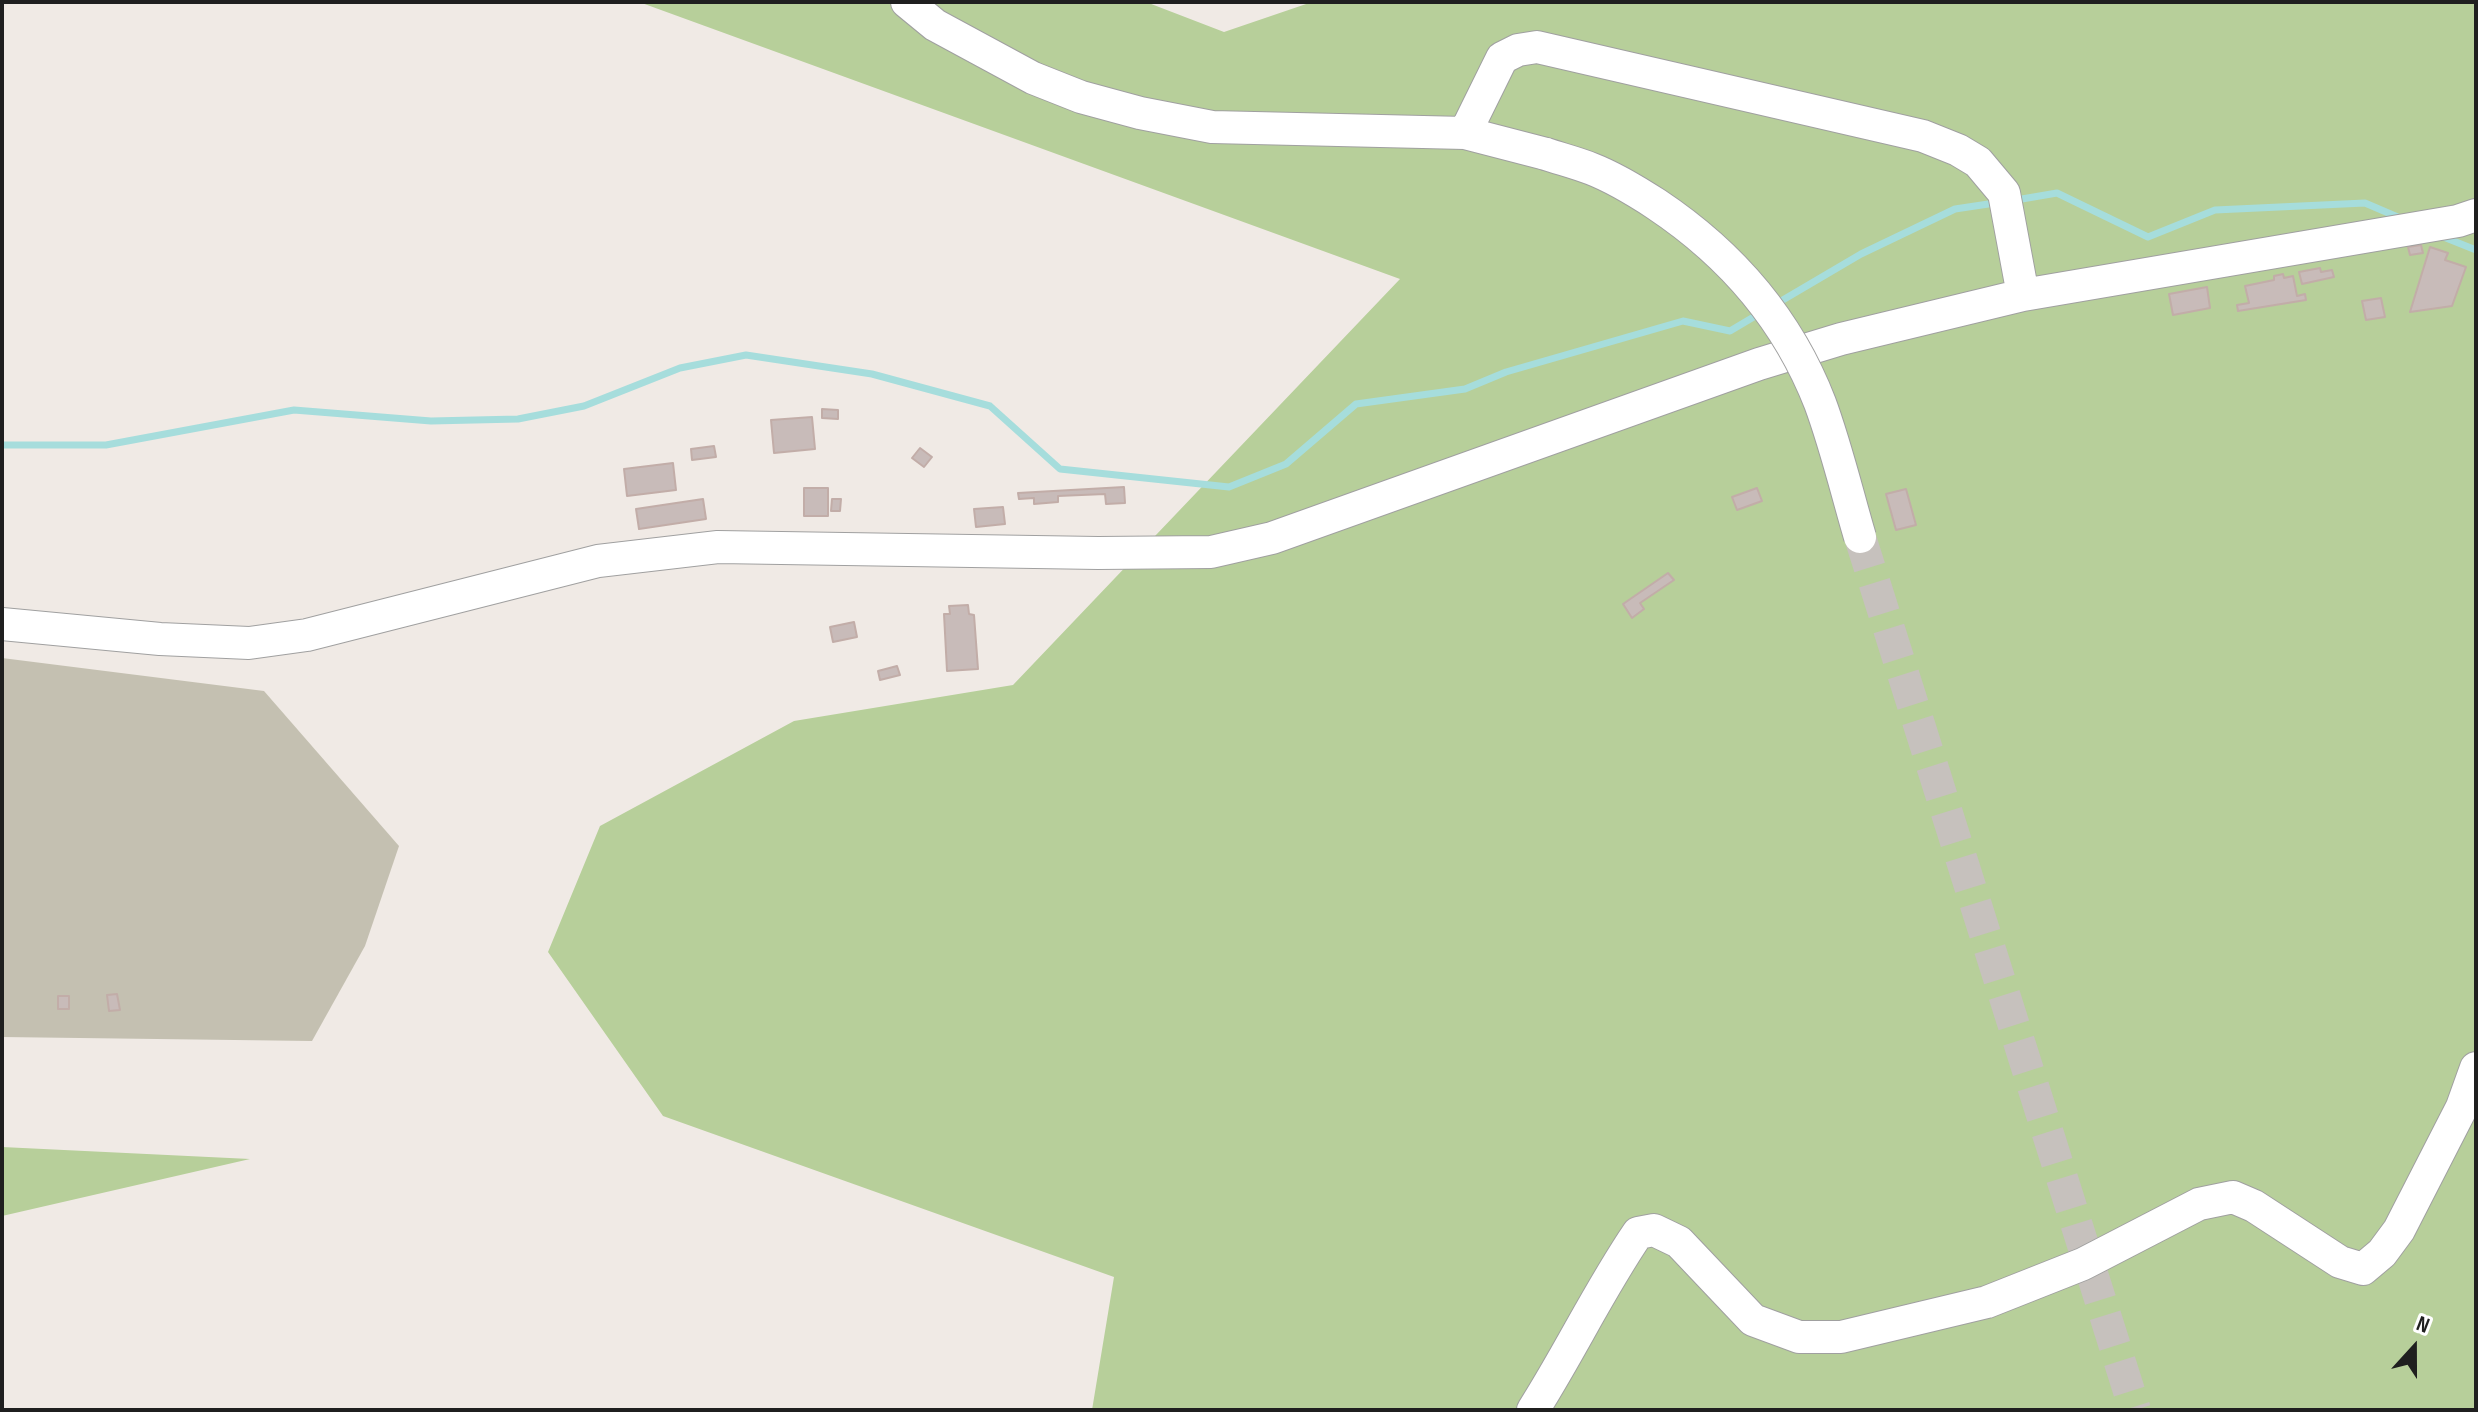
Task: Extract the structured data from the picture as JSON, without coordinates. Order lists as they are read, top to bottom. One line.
{"north":"top"}
